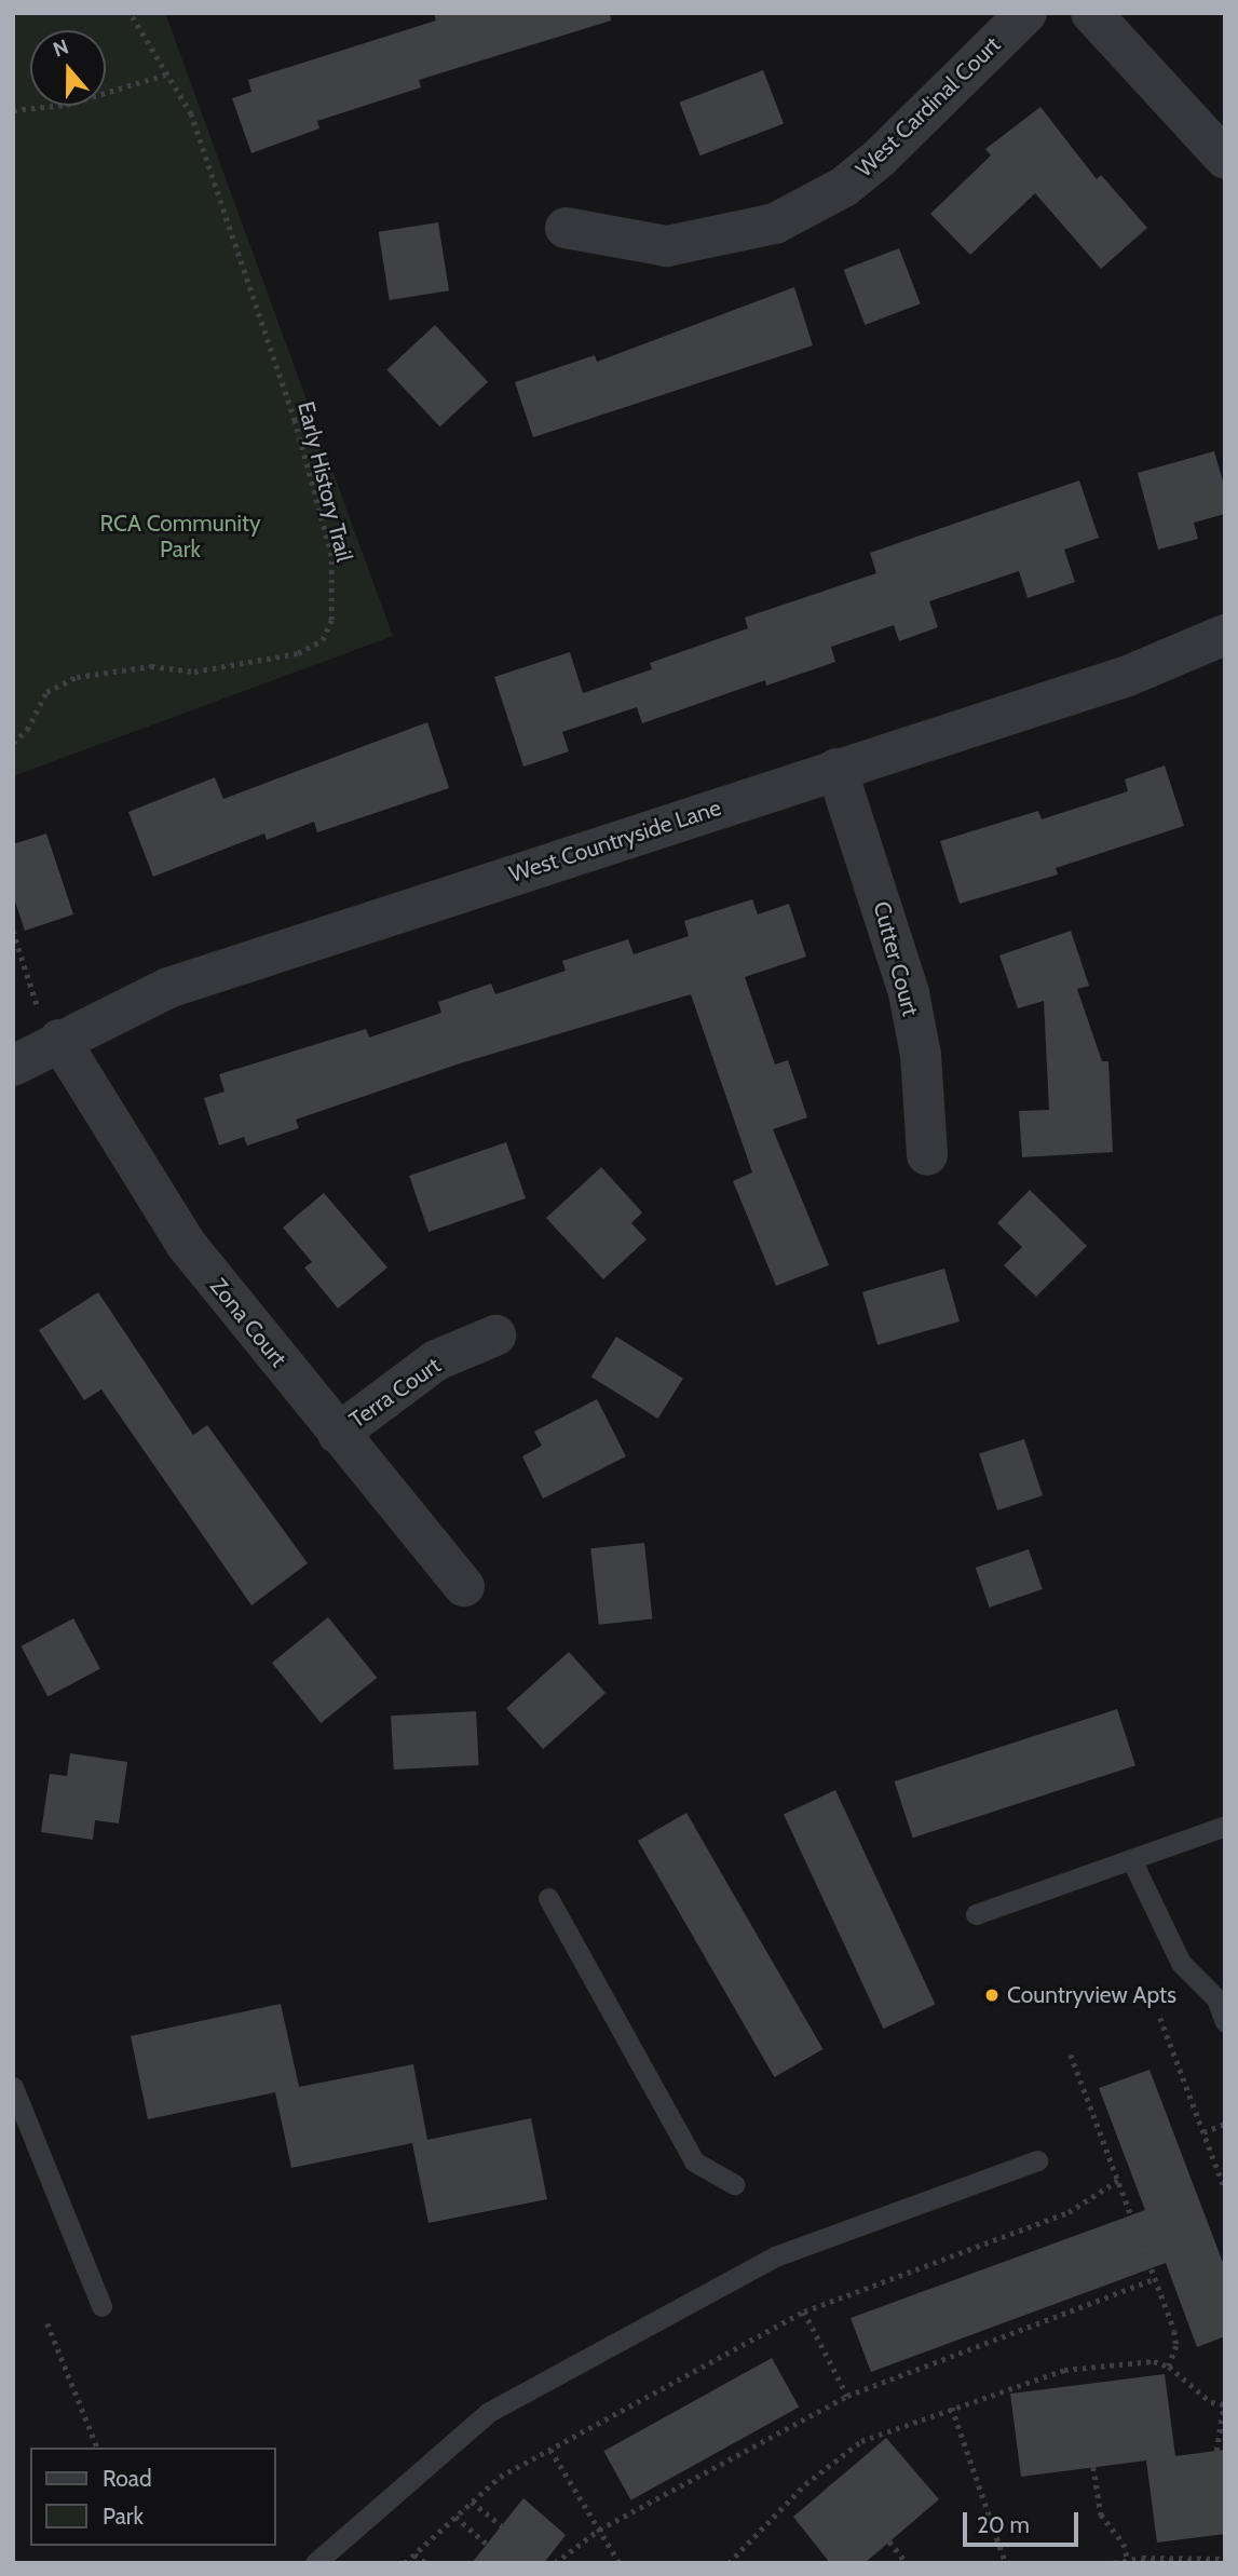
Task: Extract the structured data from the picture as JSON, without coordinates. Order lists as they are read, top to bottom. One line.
{"streets":{"street":["West Cardinal Court","West Countryside Lane","Cutter Court","Zona Court","Terra Court"],"path":["Early History Trail"]},"crossings":[["West Countryside Lane","Cutter Court"],["West Countryside Lane","Zona Court"],["Zona Court","Terra Court"]],"parks":["RCA Community Park"],"places":["Countryview Apts"],"legend":["Road","Park"],"scale_bar":"20 m","north":"top"}
